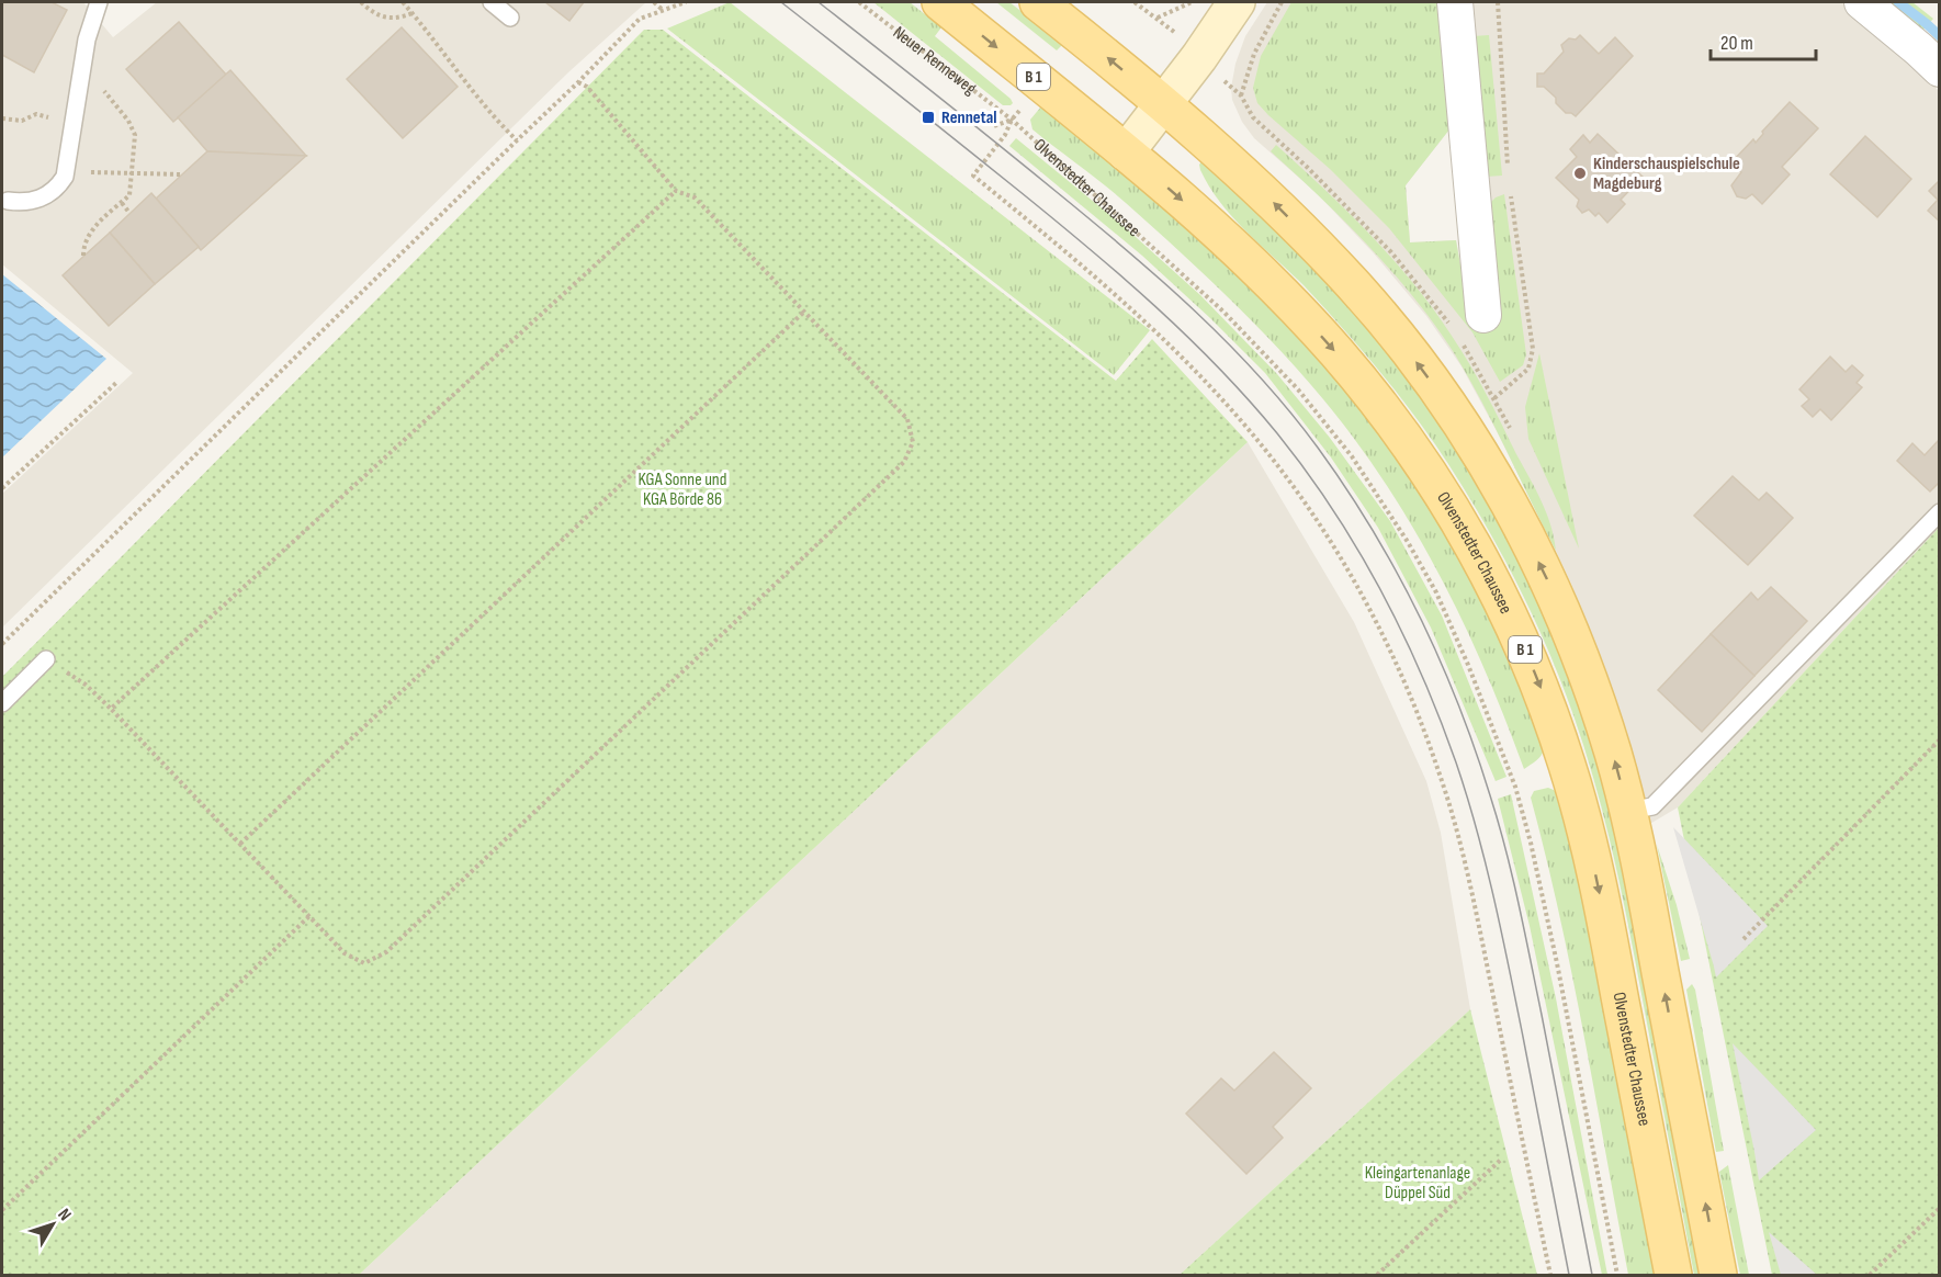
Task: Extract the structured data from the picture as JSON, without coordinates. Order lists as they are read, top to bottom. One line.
{"streets":{"main road":["B 1","Olvenstedter Chaussee"],"path":["Neuer Renneweg"]},"crossings":[["Neuer Renneweg","Olvenstedter Chaussee"],["B 1","Olvenstedter Chaussee"]],"parks":["KGA Sonne und KGA Börde 86","Kleingartenanlage Düppel Süd"],"places":{"transit":["Rennetal"],"other":["Kinderschauspielschule Magdeburg"]},"scale_bar":"20 m","north":"top right"}
